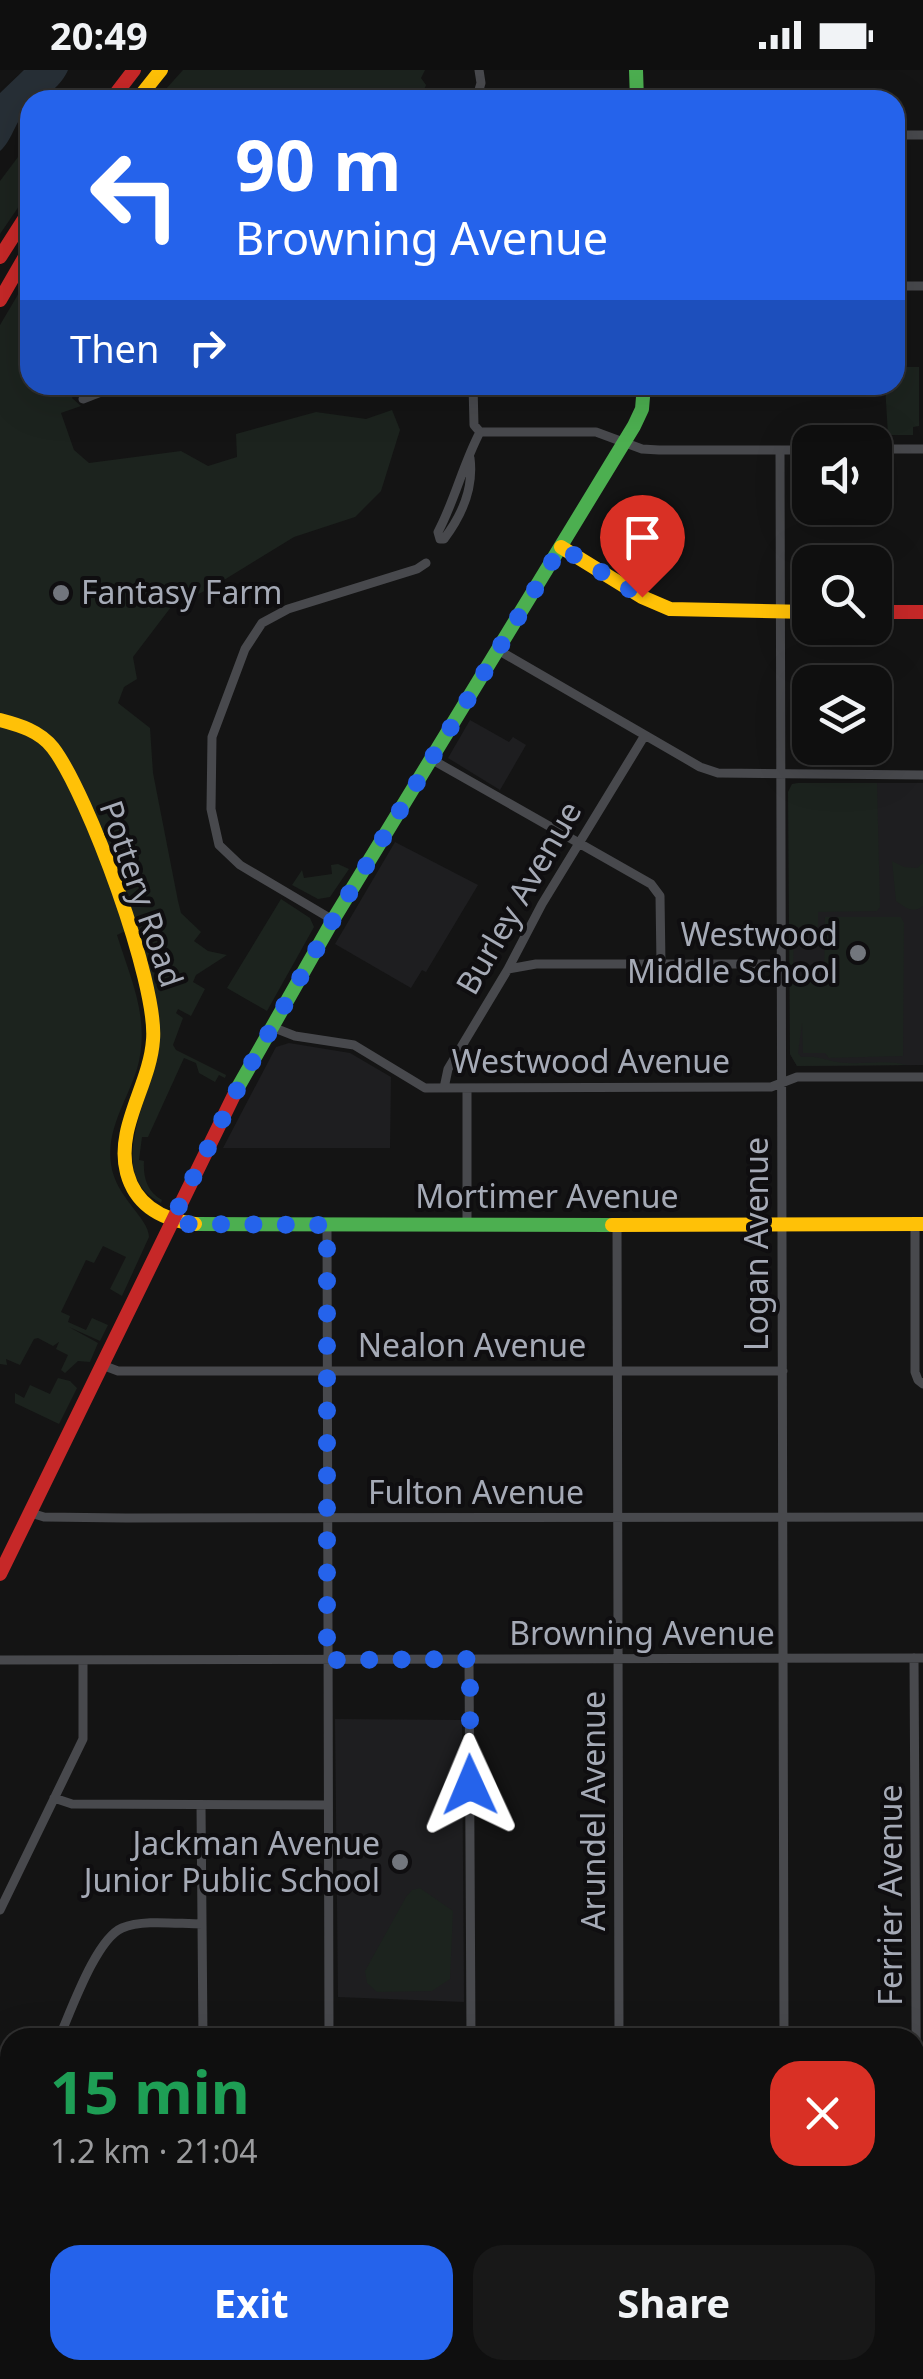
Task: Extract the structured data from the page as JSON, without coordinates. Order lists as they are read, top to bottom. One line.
{"streets":{"main road":["Pottery Road","Mortimer Avenue"],"street":["Burley Avenue","Westwood Avenue","Logan Avenue","Nealon Avenue","Fulton Avenue","Browning Avenue","Arundel Avenue","Ferrier Avenue"]},"crossings":[["Pottery Road","Mortimer Avenue"],["Burley Avenue","Westwood Avenue"],["Westwood Avenue","Logan Avenue"],["Mortimer Avenue","Logan Avenue"],["Mortimer Avenue","Arundel Avenue"],["Logan Avenue","Nealon Avenue"],["Logan Avenue","Fulton Avenue"],["Logan Avenue","Browning Avenue"],["Nealon Avenue","Arundel Avenue"],["Fulton Avenue","Arundel Avenue"],["Browning Avenue","Arundel Avenue"],["Browning Avenue","Ferrier Avenue"]],"places":["Fantasy Farm","Westwood Middle School","Jackman Avenue Junior Public School"],"page":{"status":"20:49","turn":["90 m","Browning Avenue"],"then":"Then","heading":["15 min","1.2 km · 21:04"],"buttons":["Exit","Share"]}}
